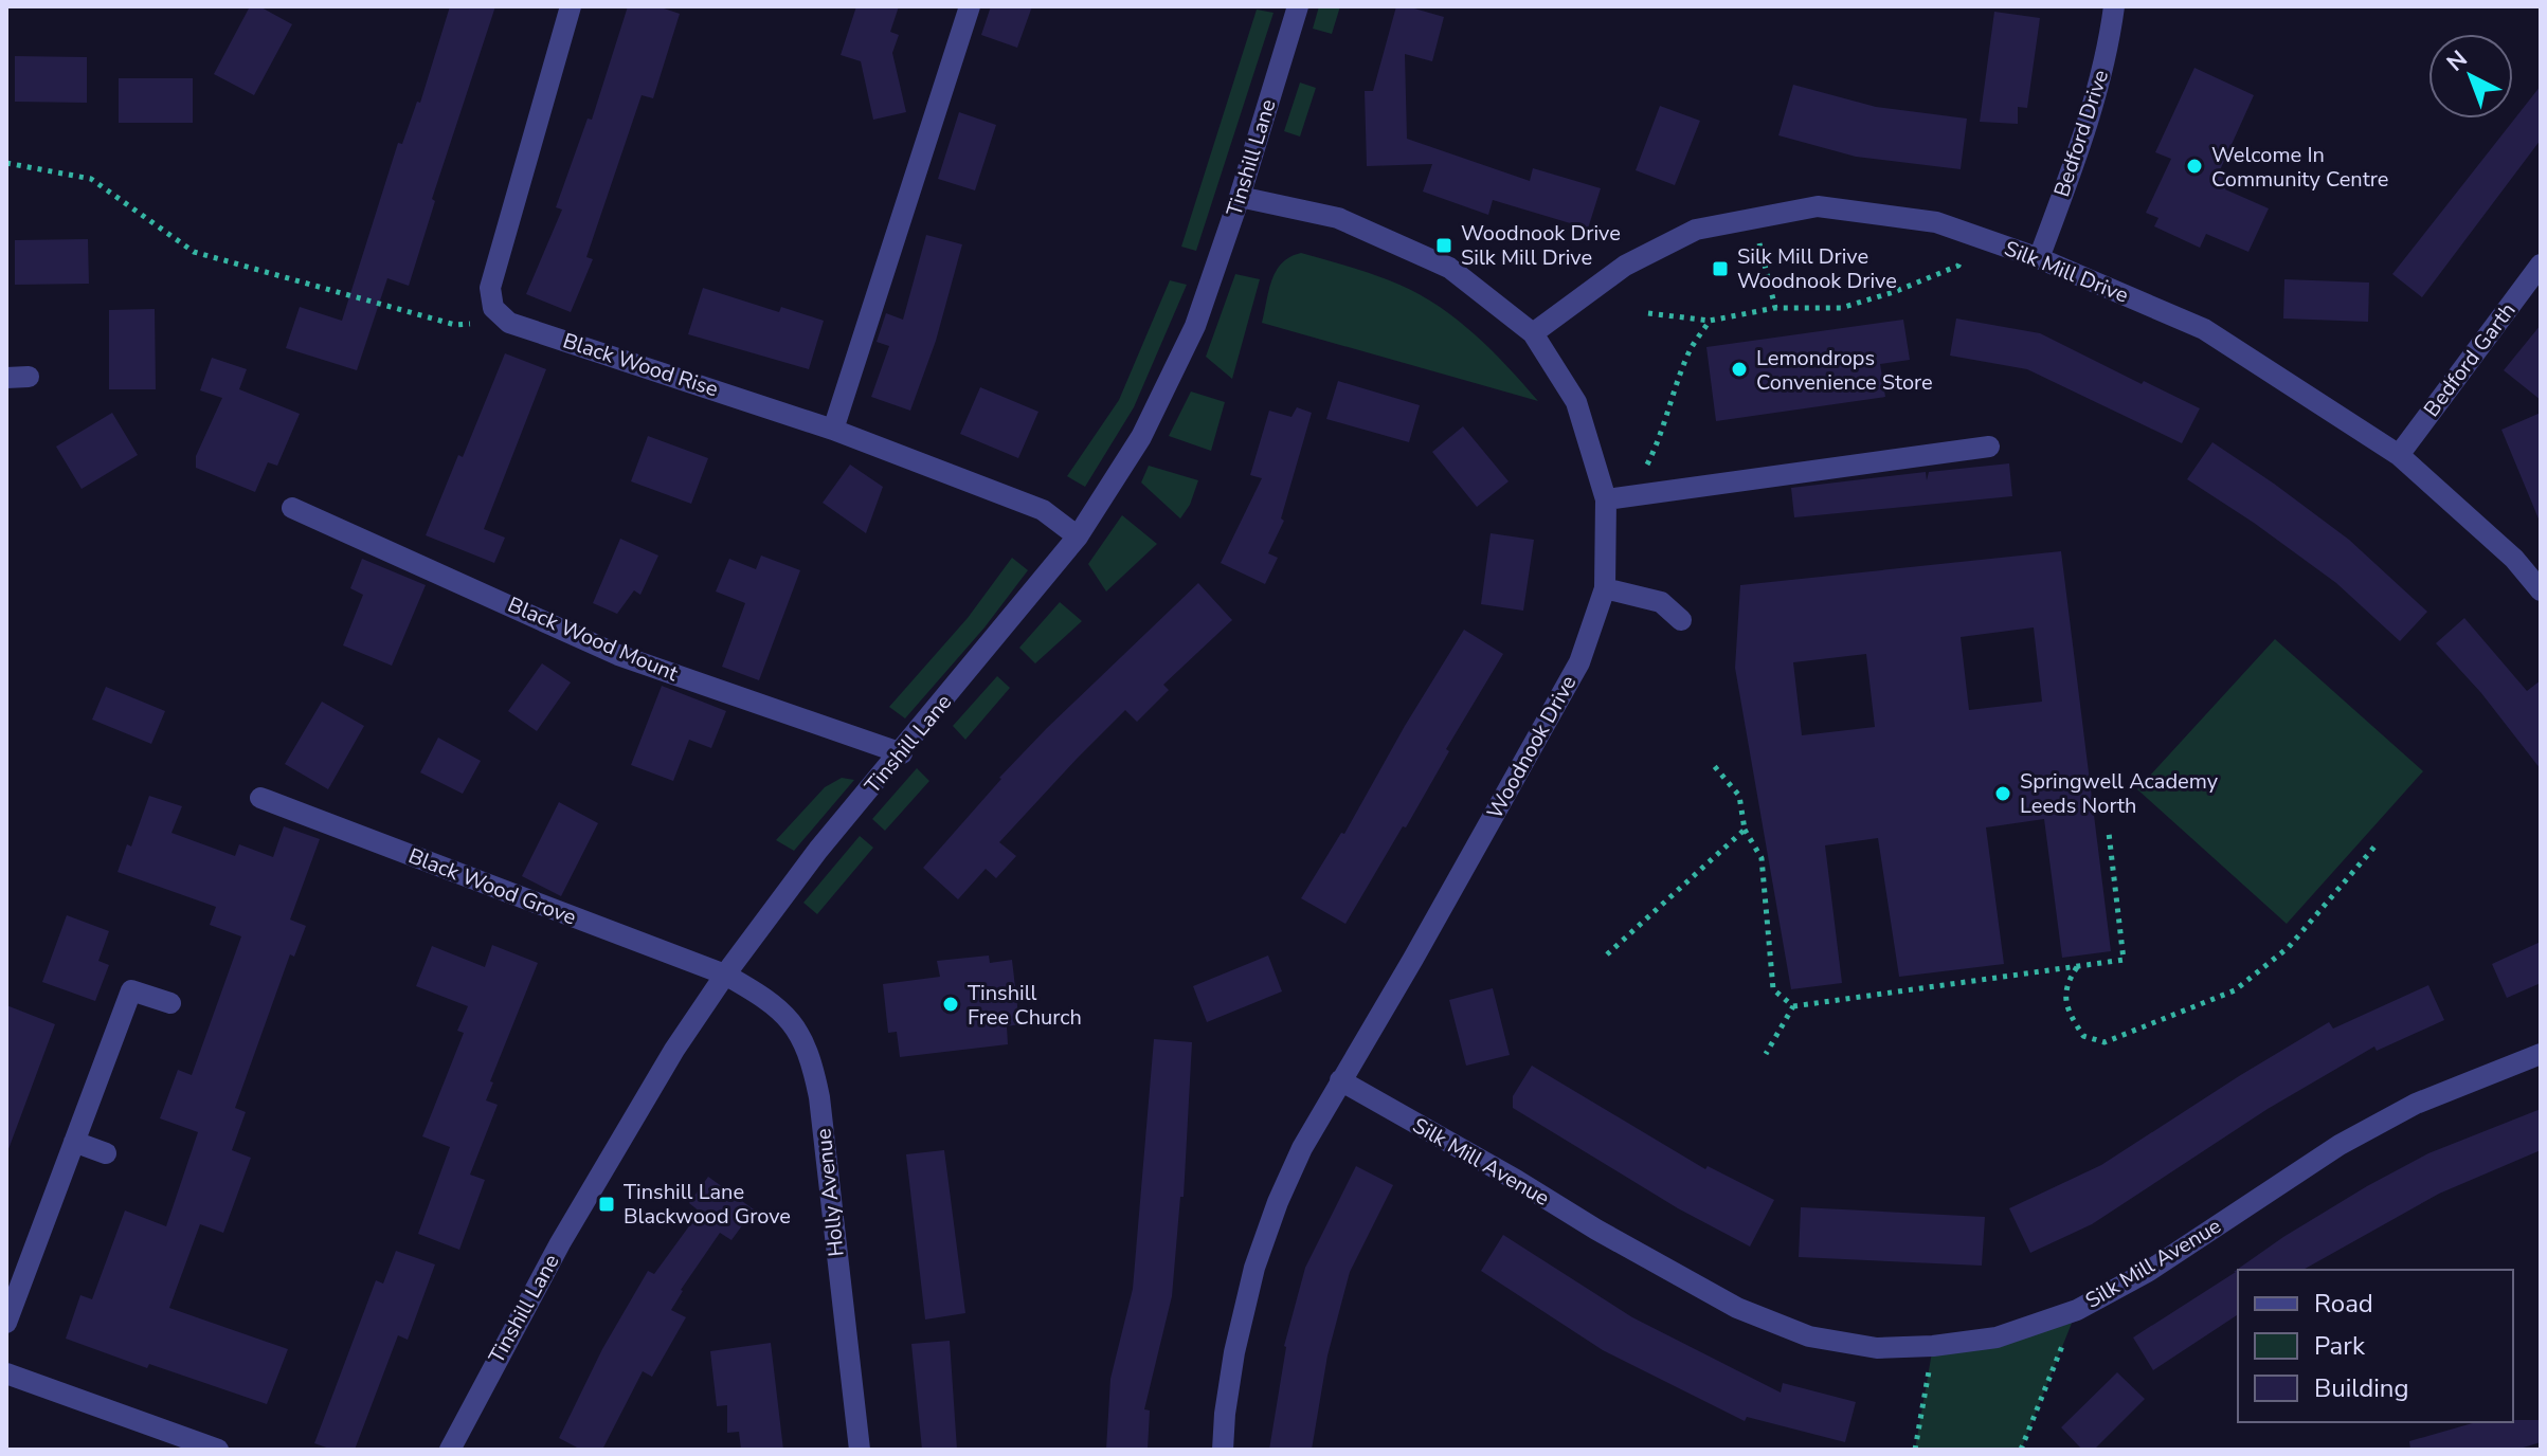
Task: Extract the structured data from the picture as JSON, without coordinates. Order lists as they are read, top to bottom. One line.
{"streets":{"street":["Bedford Drive","Tinshill Lane","Silk Mill Drive","Bedford Garth","Black Wood Rise","Black Wood Mount","Woodnook Drive","Black Wood Grove","Silk Mill Avenue","Holly Avenue"]},"crossings":[["Bedford Drive","Silk Mill Drive"],["Tinshill Lane","Black Wood Rise"],["Tinshill Lane","Black Wood Mount"],["Tinshill Lane","Woodnook Drive"],["Tinshill Lane","Black Wood Grove"],["Tinshill Lane","Holly Avenue"],["Silk Mill Drive","Bedford Garth"],["Silk Mill Drive","Woodnook Drive"],["Woodnook Drive","Silk Mill Avenue"],["Black Wood Grove","Holly Avenue"]],"places":{"other":["Welcome In Community Centre","Lemondrops Convenience Store","Springwell Academy Leeds North","Tinshill Free Church"],"transit":["Woodnook Drive Silk Mill Drive","Silk Mill Drive Woodnook Drive","Tinshill Lane Blackwood Grove"]},"legend":["Road","Park","Building"],"north":"top left"}
